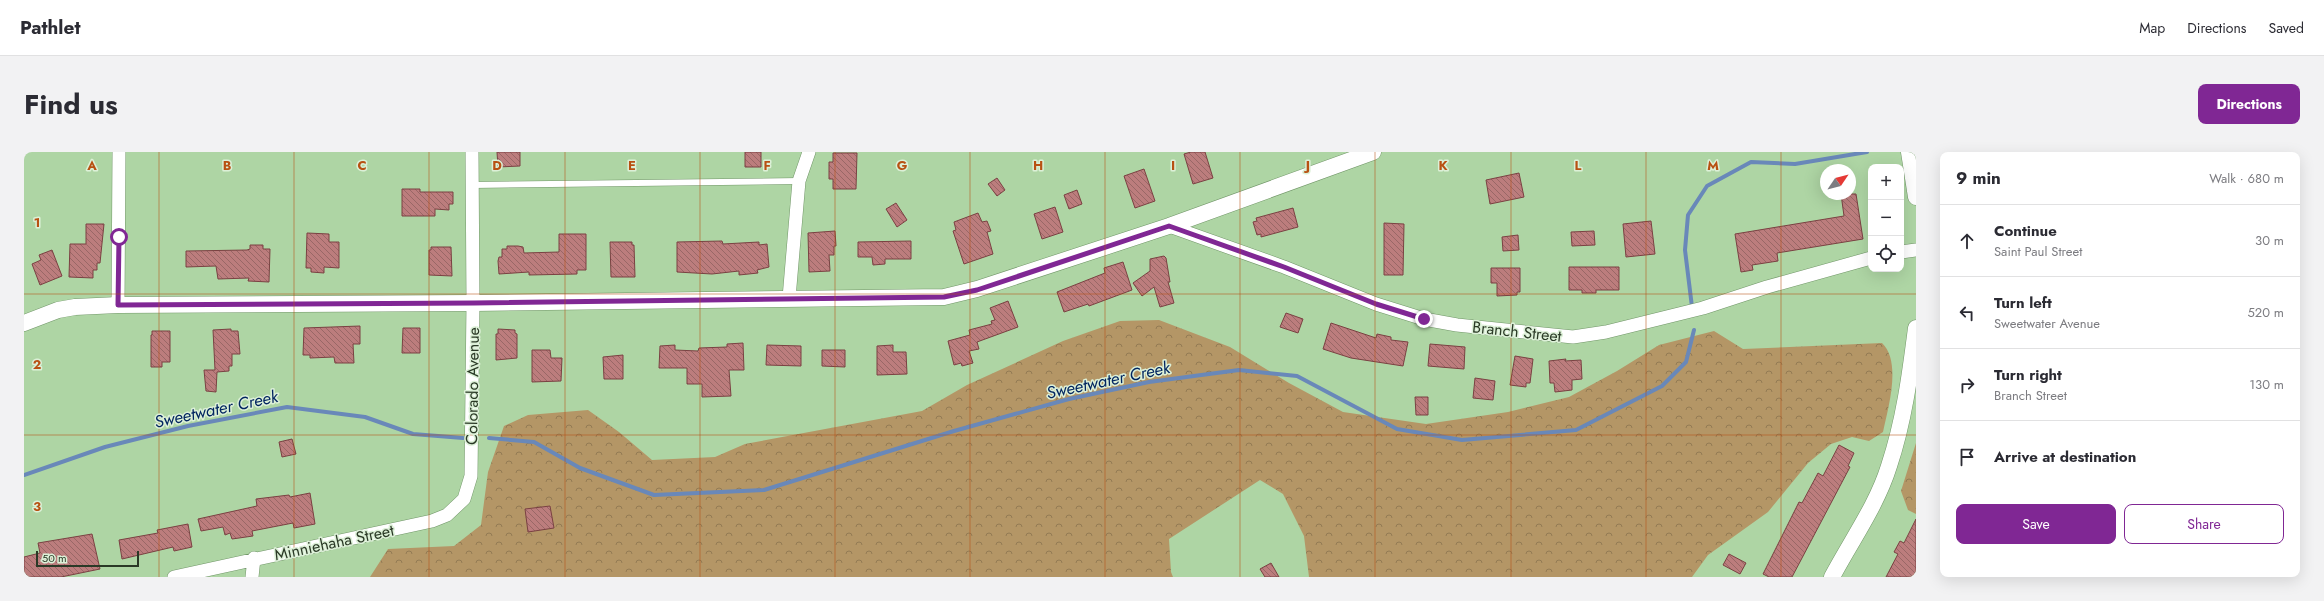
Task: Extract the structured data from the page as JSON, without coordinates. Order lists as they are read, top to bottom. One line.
{"streets":{"street":["Branch Street","Colorado Avenue","Minniehaha Street"]},"crossings":[["Colorado Avenue","Minniehaha Street"]],"water":["Sweetwater Creek"],"scale_bar":"50 m","north":"top right","page":{"header":"Pathlet","nav":["Map","Directions","Saved"],"title":"Find us","buttons":["Directions",["Save","Share"]],"heading":["9 min","Walk · 680 m"],"map_buttons":["+","−"],"list":[["Continue","Saint Paul Street","30 m"],["Turn left","Sweetwater Avenue","520 m"],["Turn right","Branch Street","130 m"],"Arrive at destination"],"scale":"50 m"},"grid":{"columns":["A","B","C","D","E","F","G","H","I","J","K","L","M"],"rows":["1","2","3"]}}
